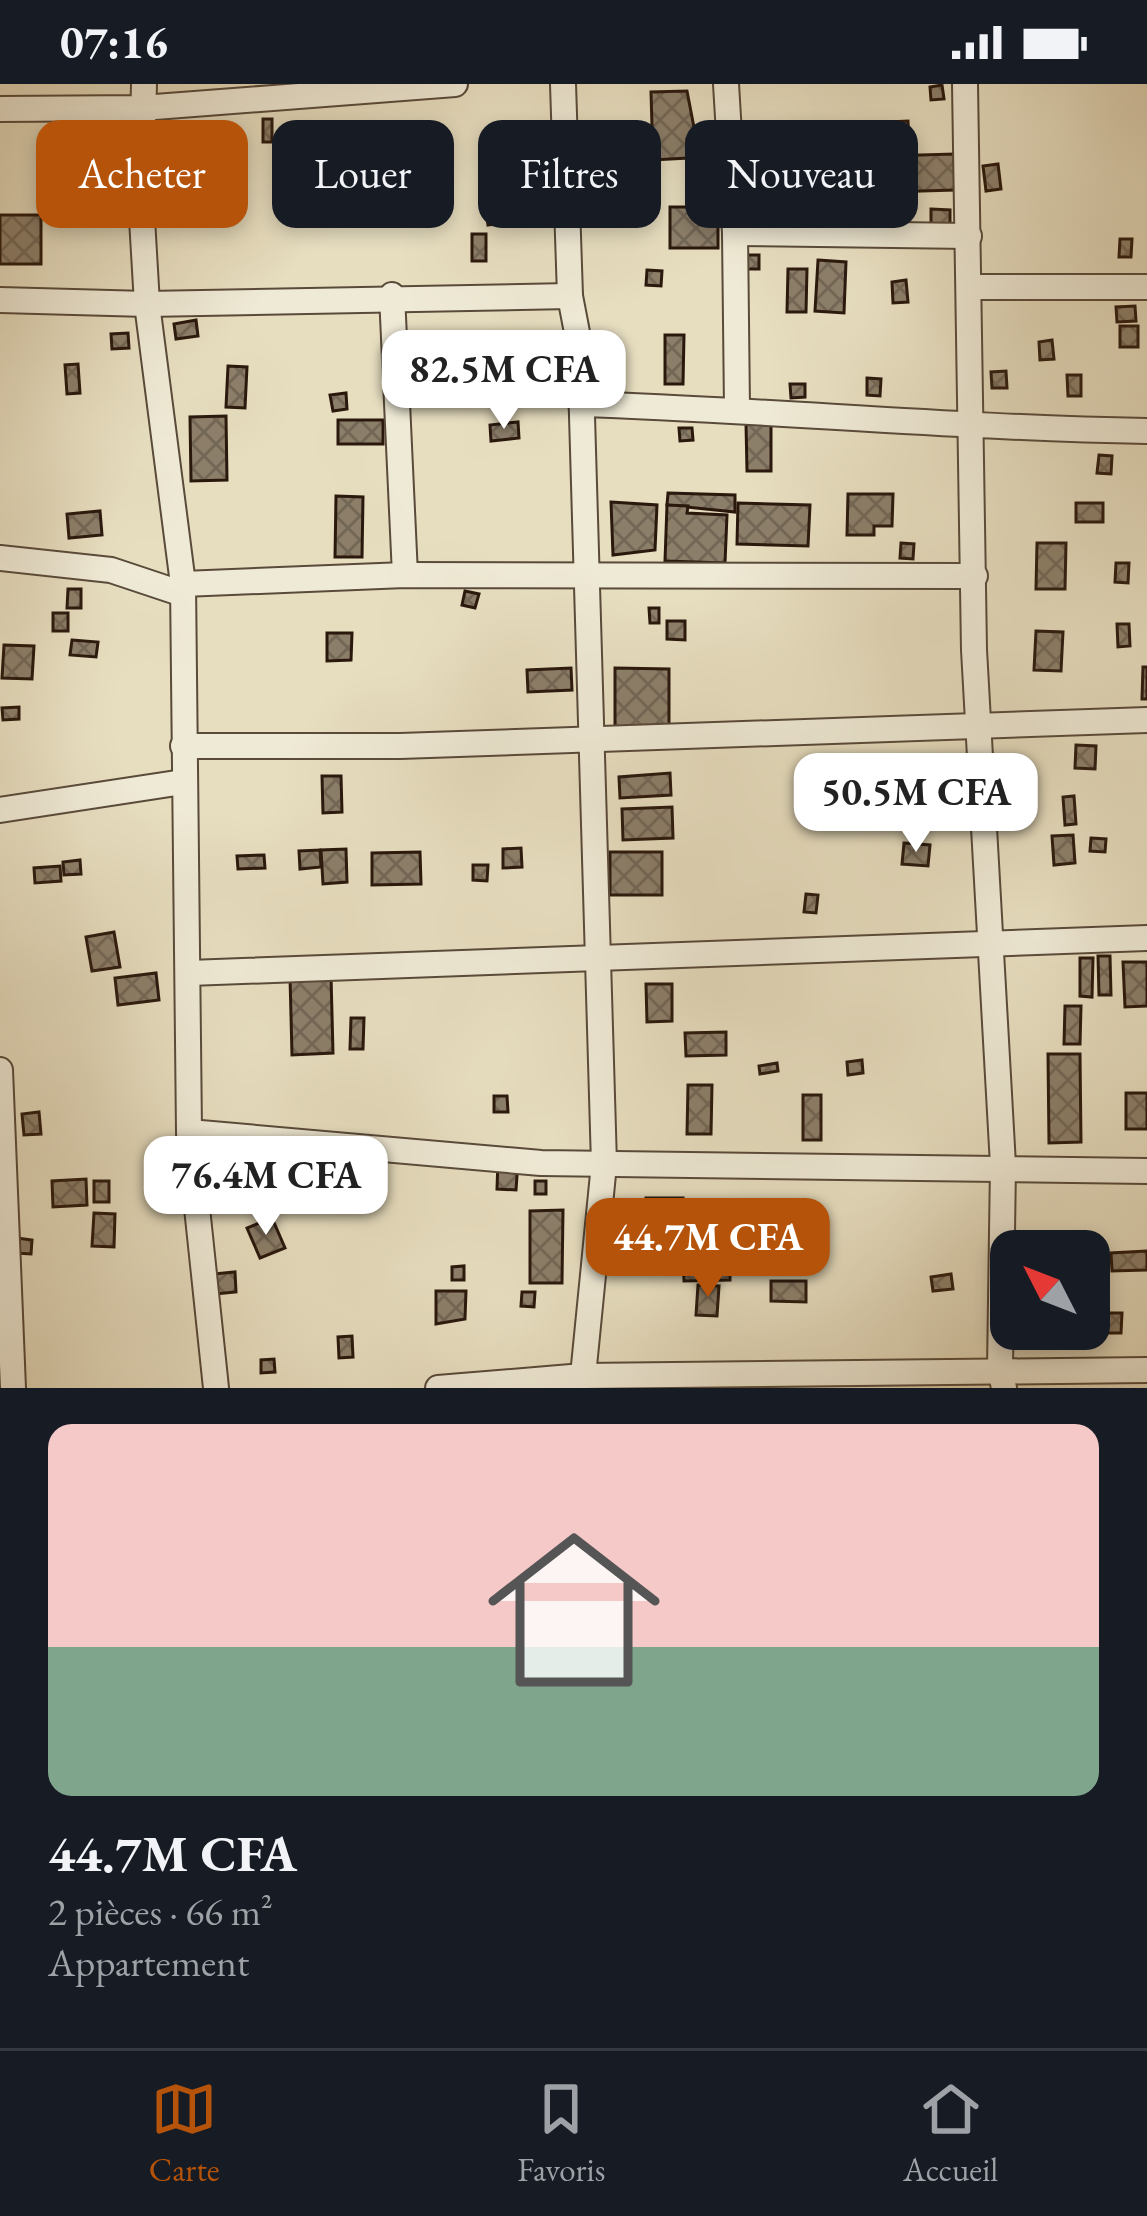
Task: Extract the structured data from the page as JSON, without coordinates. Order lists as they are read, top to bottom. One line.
{"north":"top left","page":{"status":"07:16","chip":["Acheter","Louer","Filtres","Nouveau"],"price":["82.5M CFA","50.5M CFA","76.4M CFA","44.7M CFA"],"list":[{"name":"44.7M CFA","note":"2 pièces · 66 m² · Appartement"}],"tabs":["Carte","Favoris","Accueil"]}}
